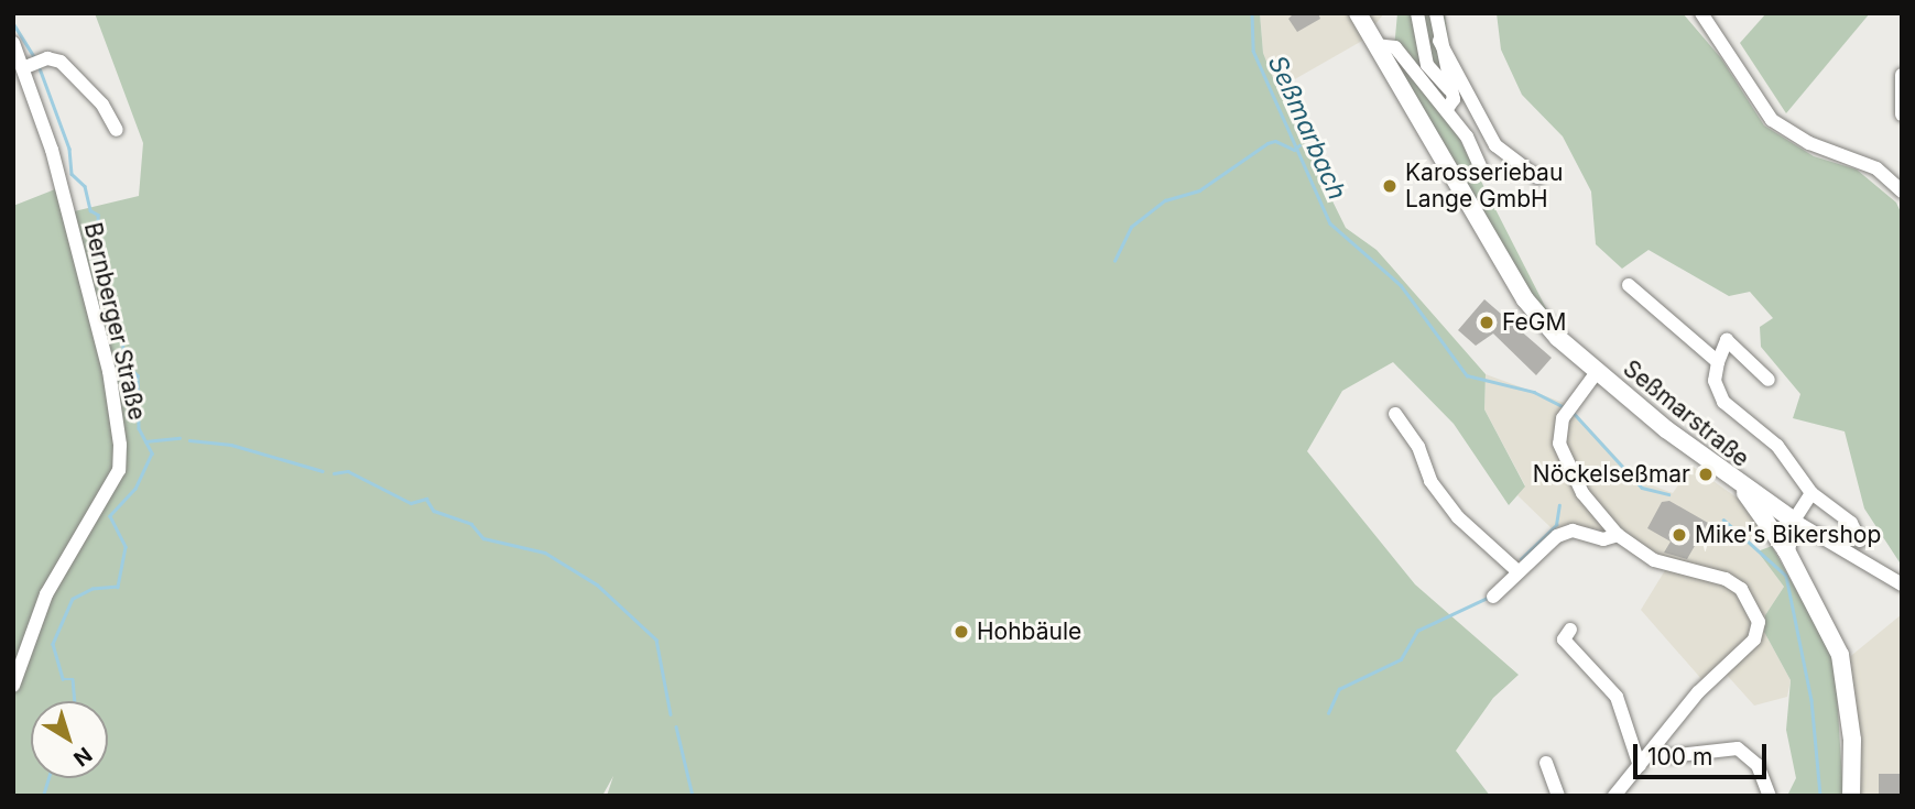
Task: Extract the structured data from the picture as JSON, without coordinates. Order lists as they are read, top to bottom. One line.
{"streets":{"main road":["Seßmarstraße"],"street":["Bernberger Straße"]},"water":["Seßmarbach"],"places":["Karosseriebau Lange GmbH","FeGM","Nöckelseßmar","Mike's Bikershop","Hohbäule"],"scale_bar":"100 m","north":"bottom right"}
